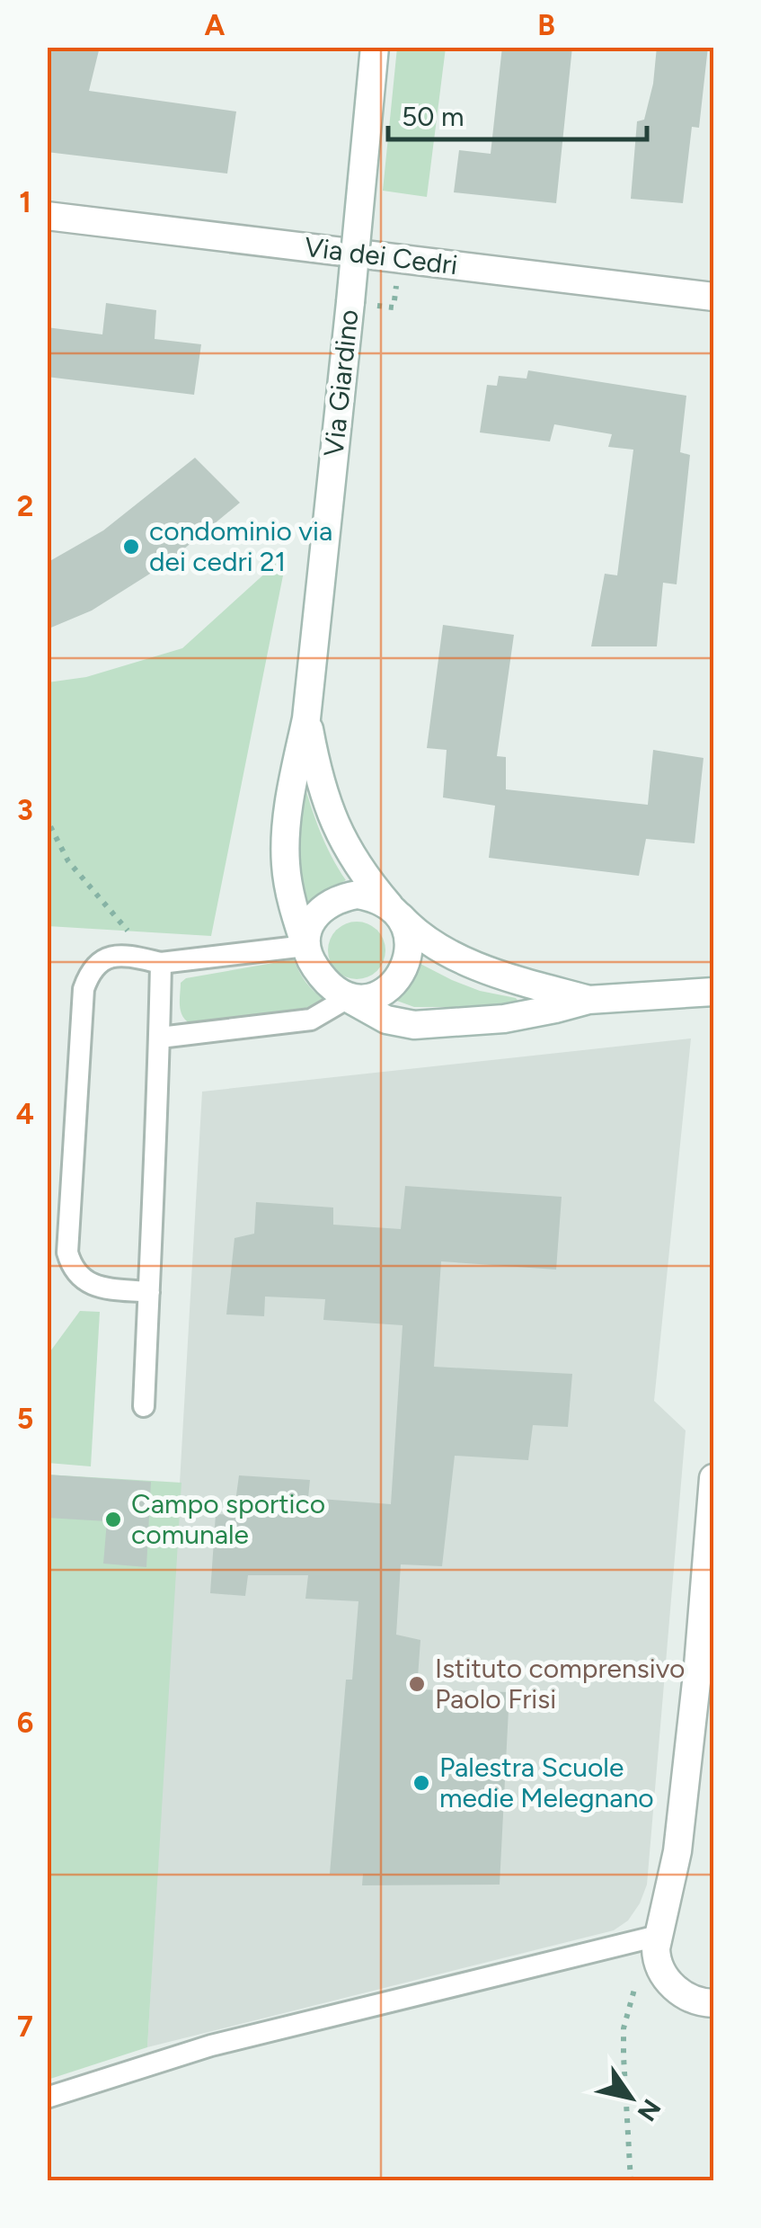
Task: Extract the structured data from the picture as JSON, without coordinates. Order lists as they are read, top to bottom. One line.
{"streets":{"street":["Via dei Cedri","Via Giardino"]},"places":["condominio via dei cedri 21","Campo sportico comunale","Istituto comprensivo Paolo Frisi","Palestra Scuole medie Melegnano"],"scale_bar":"50 m","north":"bottom right","grid":{"columns":["A","B"],"rows":["1","2","3","4","5","6","7"]}}
